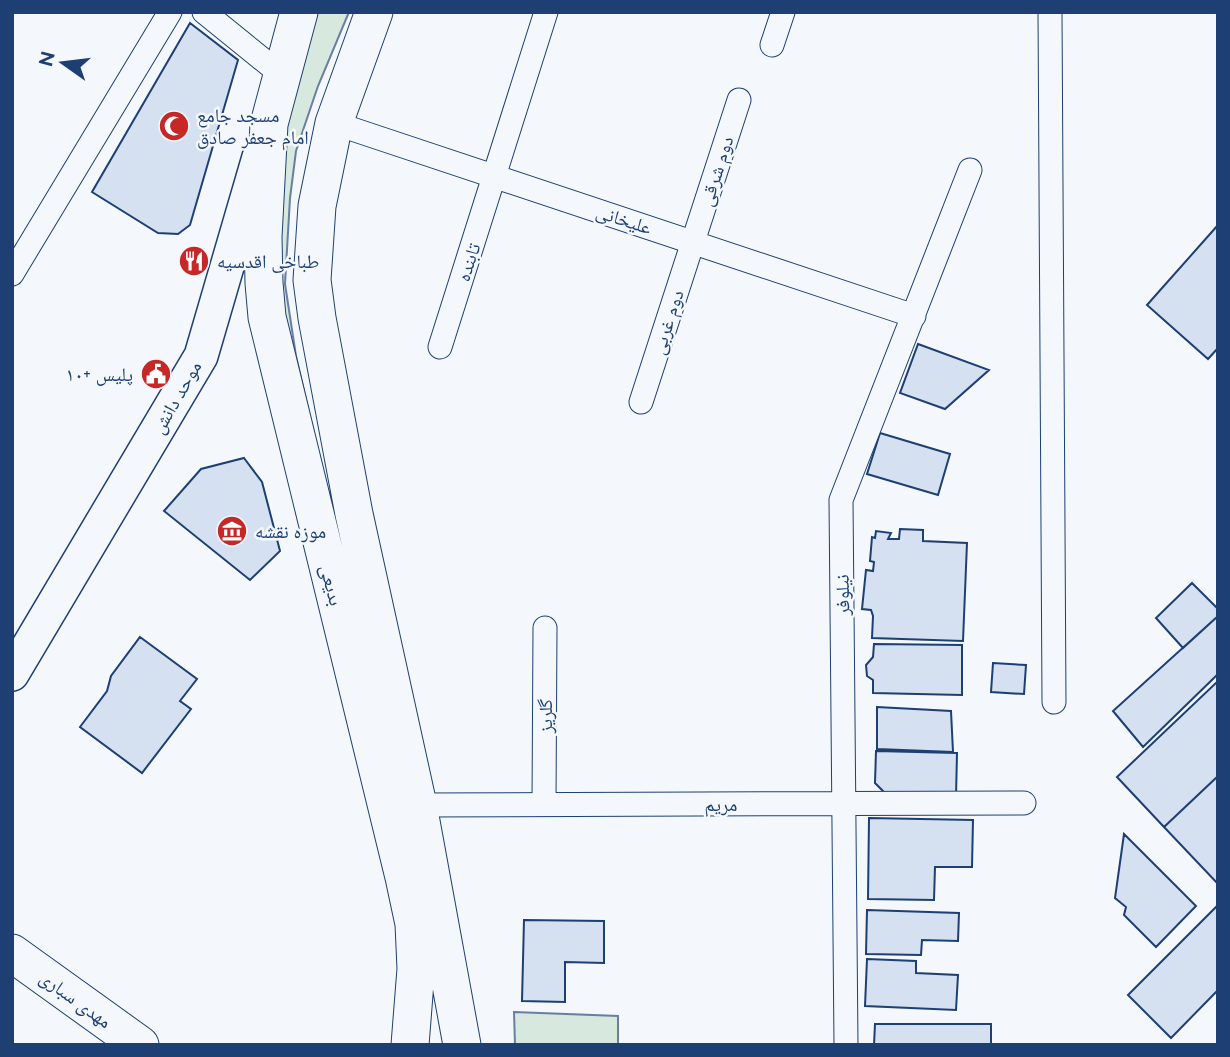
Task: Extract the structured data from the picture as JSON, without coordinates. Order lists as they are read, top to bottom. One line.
{"streets":{"main road":["موحد دانش","بدیعی","مهدی سباری"],"street":["دوم شرقی","علیخانی","تابنده","دوم غربی","نیلوفر","گلریز","مریم"]},"crossings":[["دوم شرقی","علیخانی"],["دوم شرقی","دوم غربی"],["علیخانی","تابنده"],["علیخانی","دوم غربی"],["علیخانی","بدیعی"],["علیخانی","نیلوفر"],["موحد دانش","بدیعی"],["بدیعی","مریم"],["نیلوفر","مریم"],["گلریز","مریم"]],"places":{"mosque":["مسجد جامع امام جعفر صادق"],"restaurant":["طباخى اقدسيه"],"public building":["پلیس +۱۰"],"museum":["موزه نقشه"]},"north":"left"}
